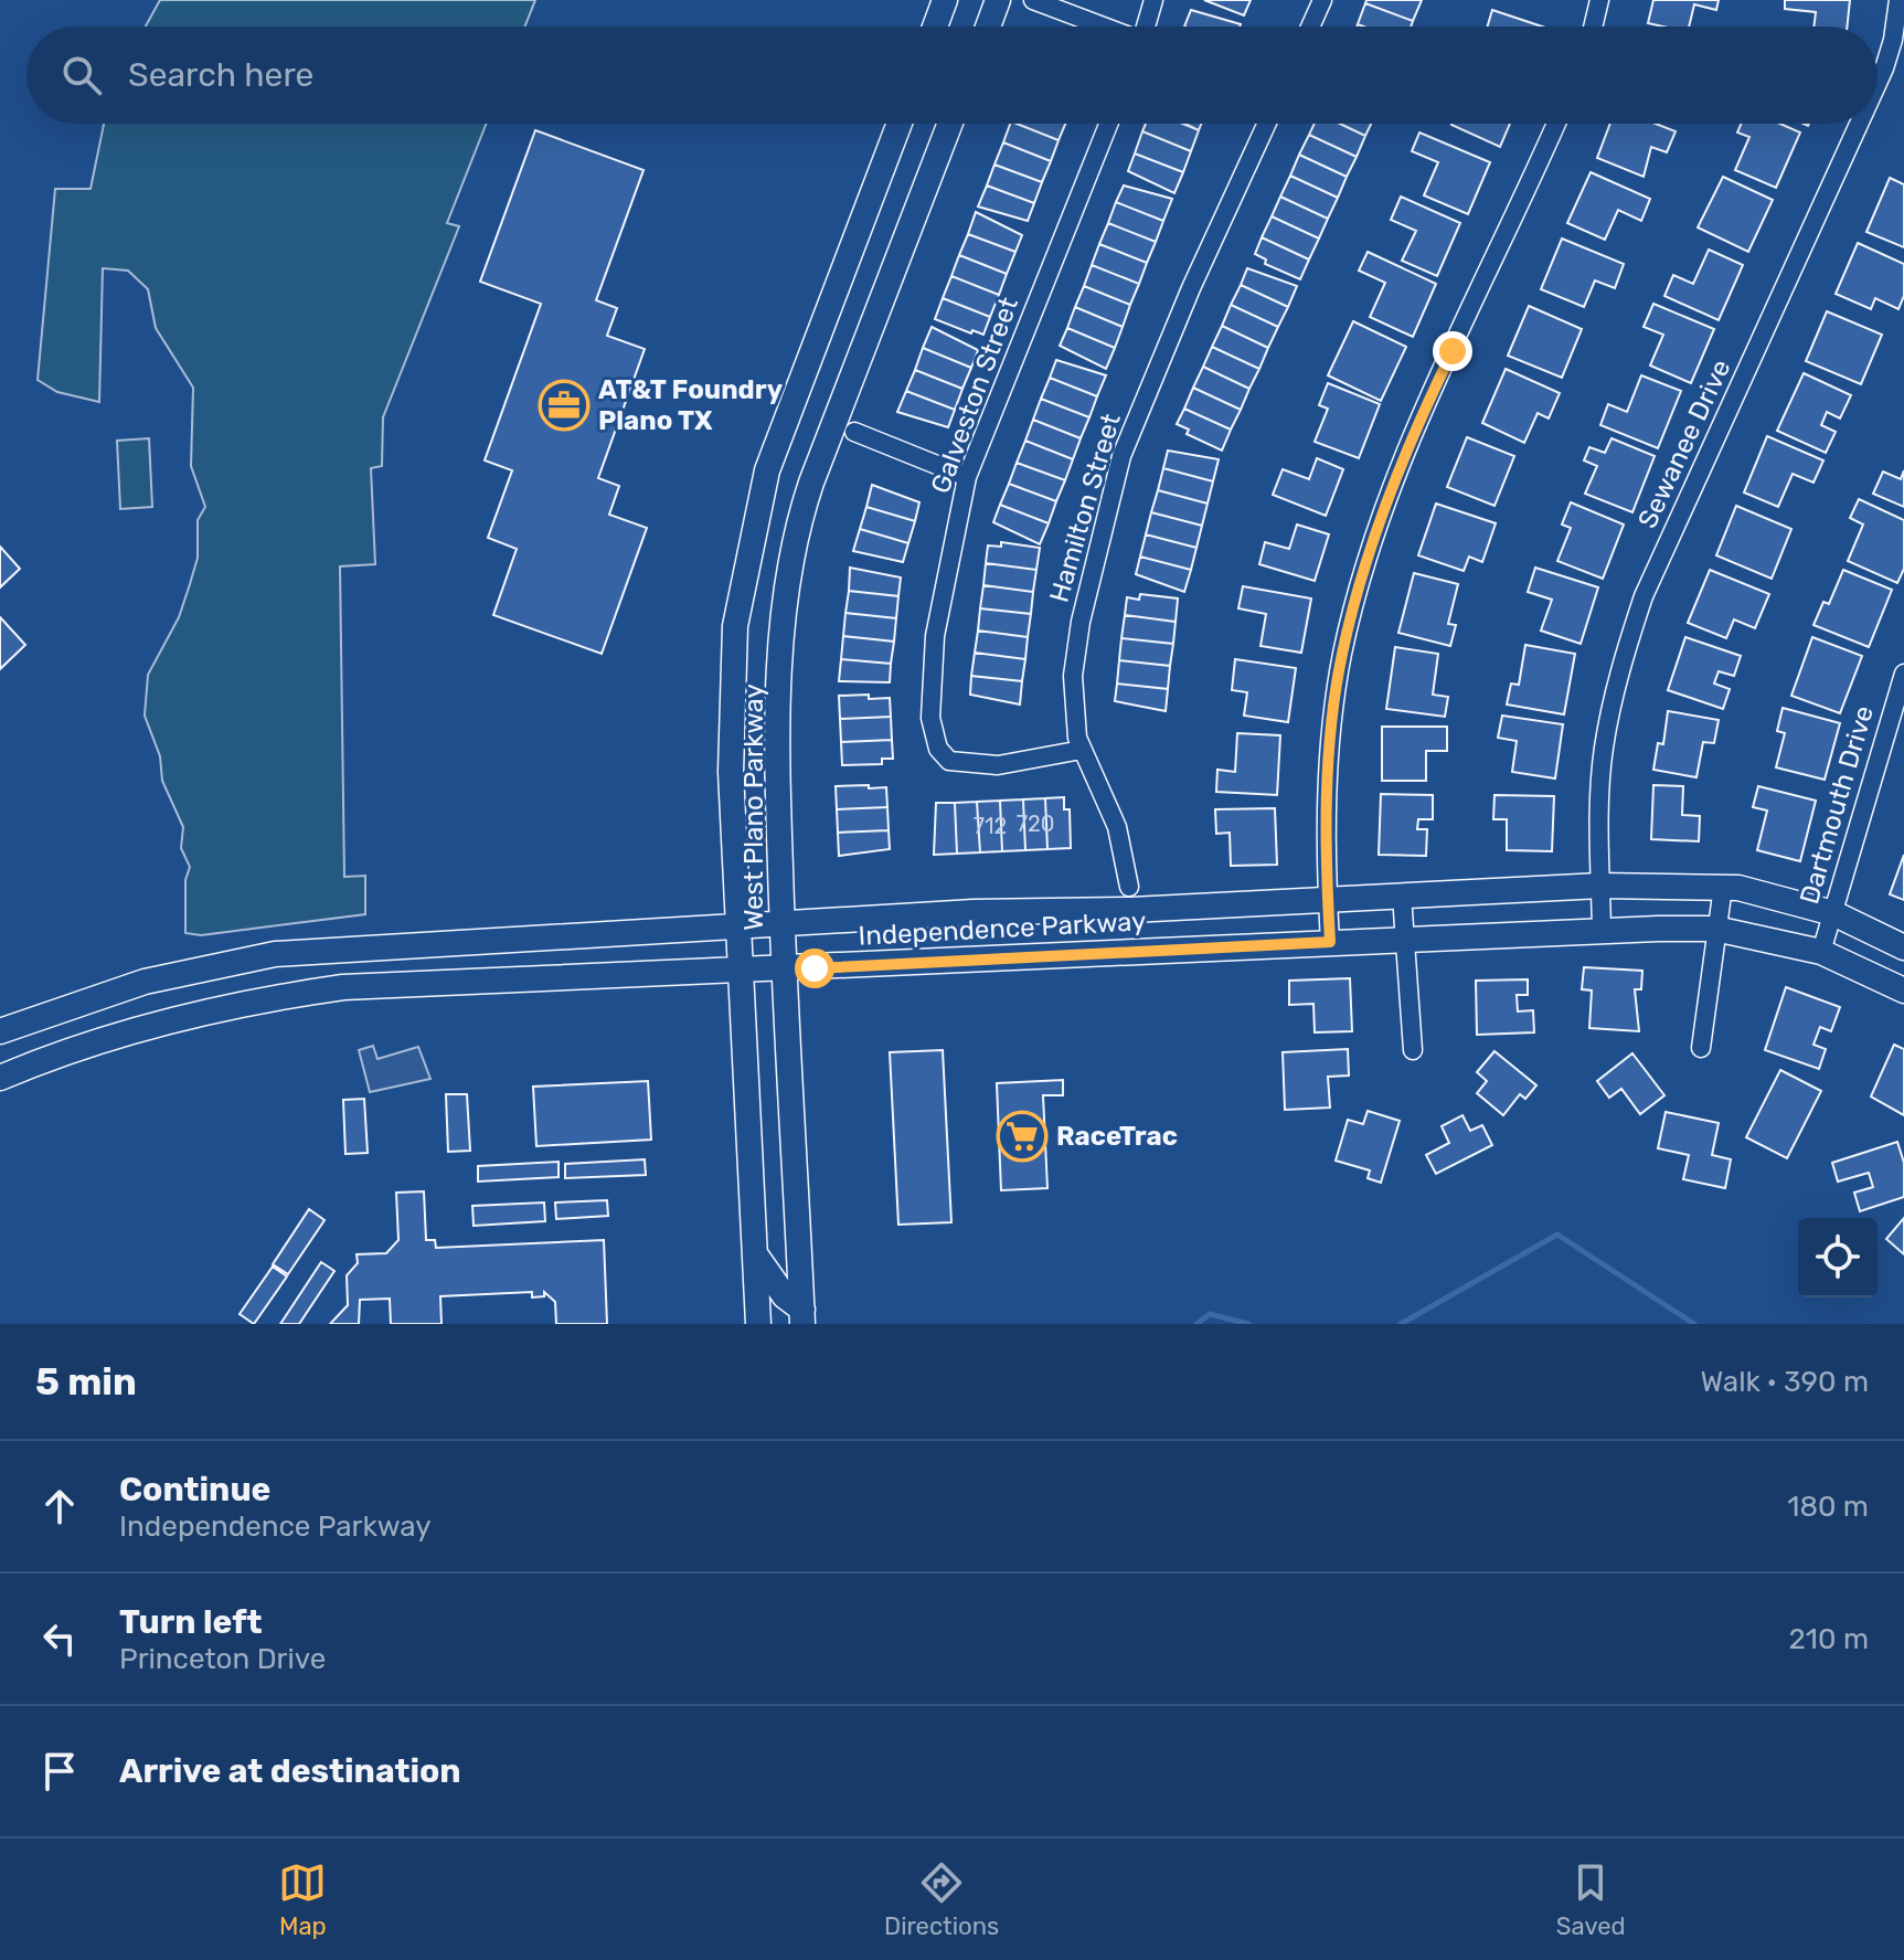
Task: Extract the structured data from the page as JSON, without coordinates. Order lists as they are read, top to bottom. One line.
{"streets":{"main road":["West Plano Parkway","Independence Parkway"],"street":["Galveston Street","Sewanee Drive","Hamilton Street","Dartmouth Drive"]},"crossings":[["Galveston Street","Hamilton Street"],["Sewanee Drive","Independence Parkway"],["Dartmouth Drive","Independence Parkway"],["West Plano Parkway","Independence Parkway"]],"places":{"office":["AT&T Foundry Plano TX"],"supermarket":["RaceTrac"]},"house_numbers":["720","712"],"page":{"search":"Search here","heading":["5 min","Walk · 390 m"],"list":[["Continue","Independence Parkway","180 m"],["Turn left","Princeton Drive","210 m"],"Arrive at destination"],"nav":["Map","Directions","Saved"]}}
